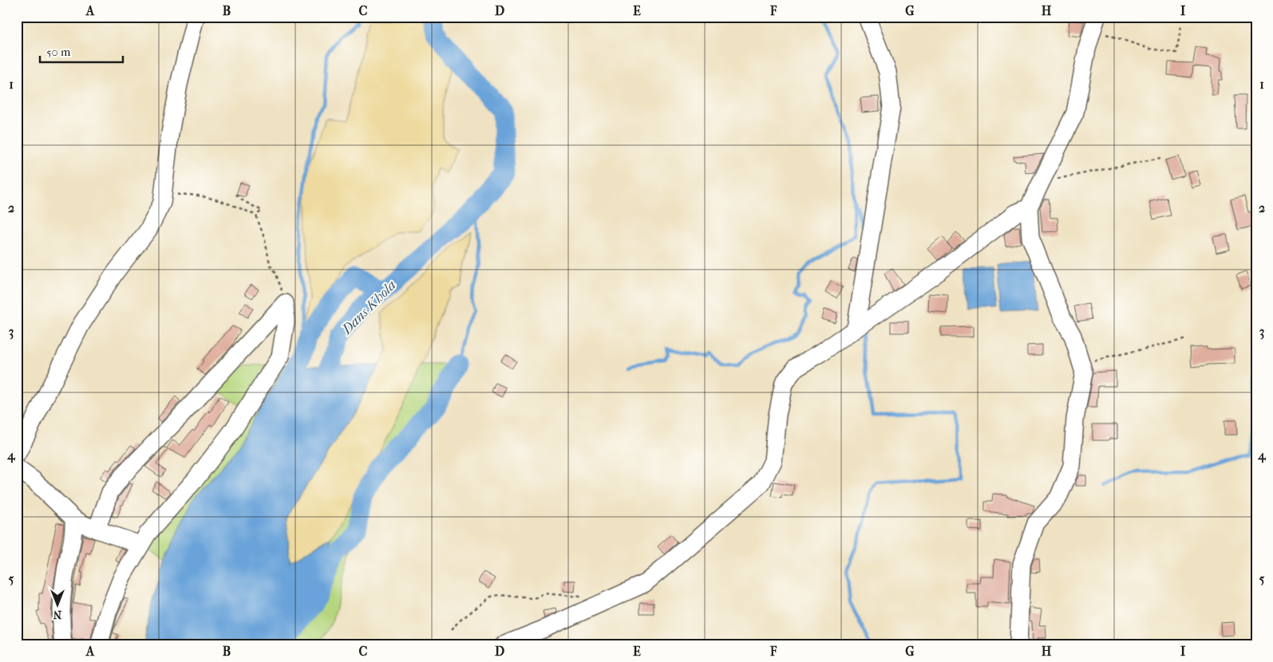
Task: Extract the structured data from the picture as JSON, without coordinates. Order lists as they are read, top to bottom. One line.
{"water":["Dans Khola"],"scale_bar":"50 m","north":"bottom","grid":{"columns":["A","B","C","D","E","F","G","H","I"],"rows":["1","2","3","4","5"]}}
